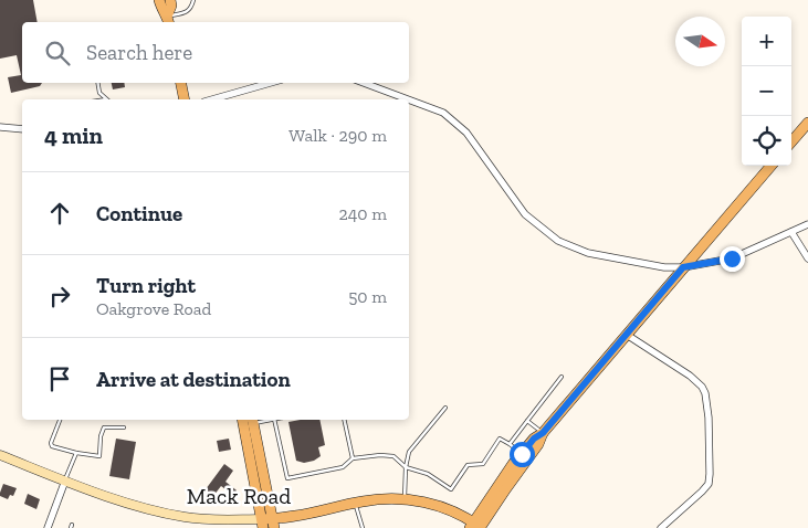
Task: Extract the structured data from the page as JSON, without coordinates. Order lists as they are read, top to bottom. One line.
{"streets":{"main road":["Mack Road"]},"north":"right","page":{"map_buttons":["+","−"],"search":"Search here","heading":["4 min","Walk · 290 m"],"list":[["Continue","240 m"],["Turn right","Oakgrove Road","50 m"],"Arrive at destination"]}}
